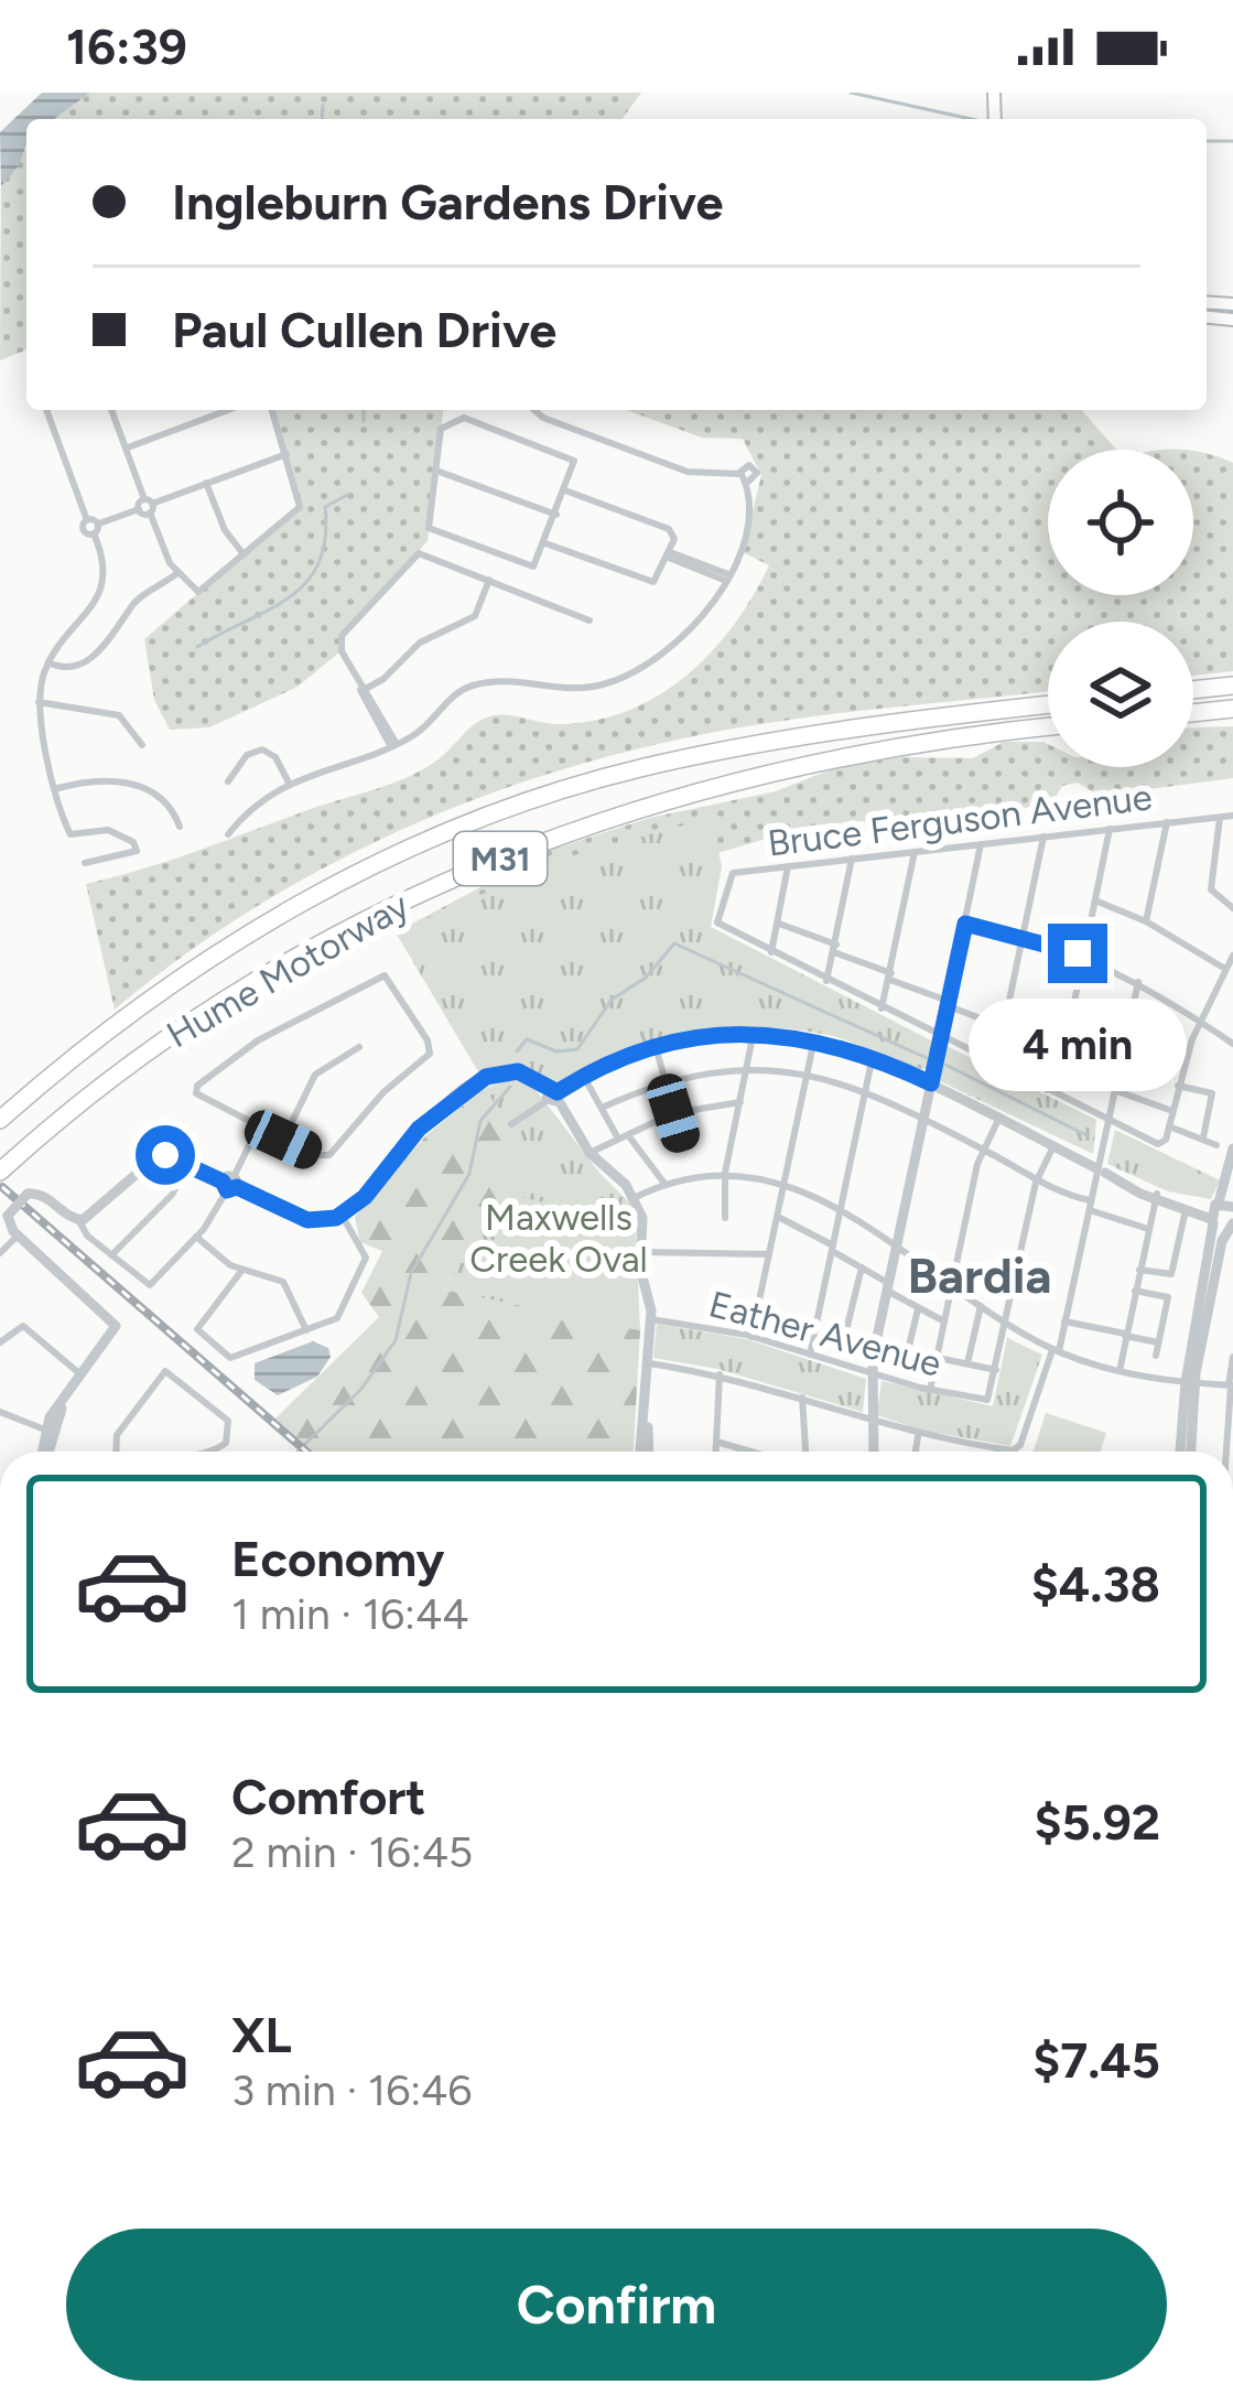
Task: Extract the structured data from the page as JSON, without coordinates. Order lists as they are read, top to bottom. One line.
{"streets":{"highway":["M31","Hume Motorway"],"street":["Bruce Ferguson Avenue","Eather Avenue"]},"districts":["Bardia"],"parks":["Maxwells Creek Oval"],"page":{"status":"16:39","banner":["Ingleburn Gardens Drive","Paul Cullen Drive"],"bubble":"4 min","list":[{"name":"Economy","note":"1 min · 16:44","value":"$4.38"},{"name":"Comfort","note":"2 min · 16:45","value":"$5.92"},{"name":"XL","note":"3 min · 16:46","value":"$7.45"}],"buttons":"Confirm"}}
